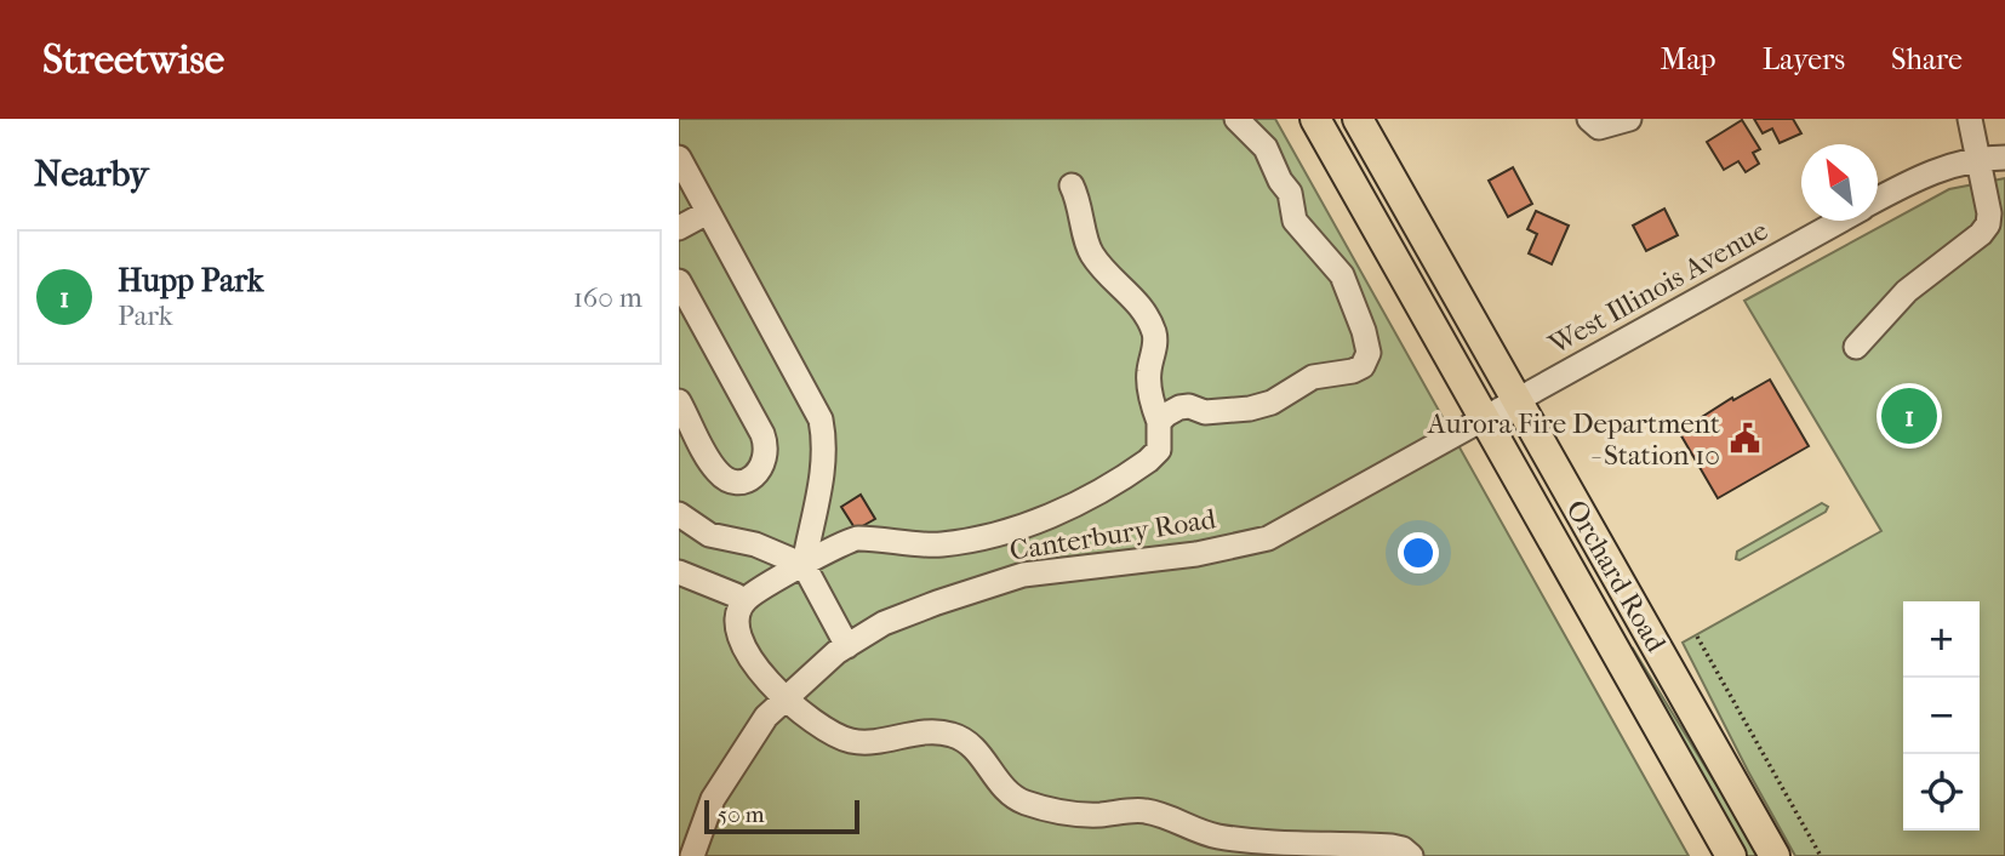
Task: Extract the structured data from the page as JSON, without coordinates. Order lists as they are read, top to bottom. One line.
{"streets":{"main road":["Orchard Road"],"street":["West Illinois Avenue","Canterbury Road"]},"crossings":[["West Illinois Avenue","Canterbury Road"],["West Illinois Avenue","Orchard Road"],["Canterbury Road","Orchard Road"]],"places":{"public building":["Aurora Fire Department - Station 10"]},"scale_bar":"50 m","north":"top left","page":{"header":"Streetwise","nav":["Map","Layers","Share"],"heading":"Nearby","list":[{"mark":"1","name":"Hupp Park","note":"Park","value":"160 m"}],"pins":"1","map_buttons":["+","−"],"scale":"50 m"}}
